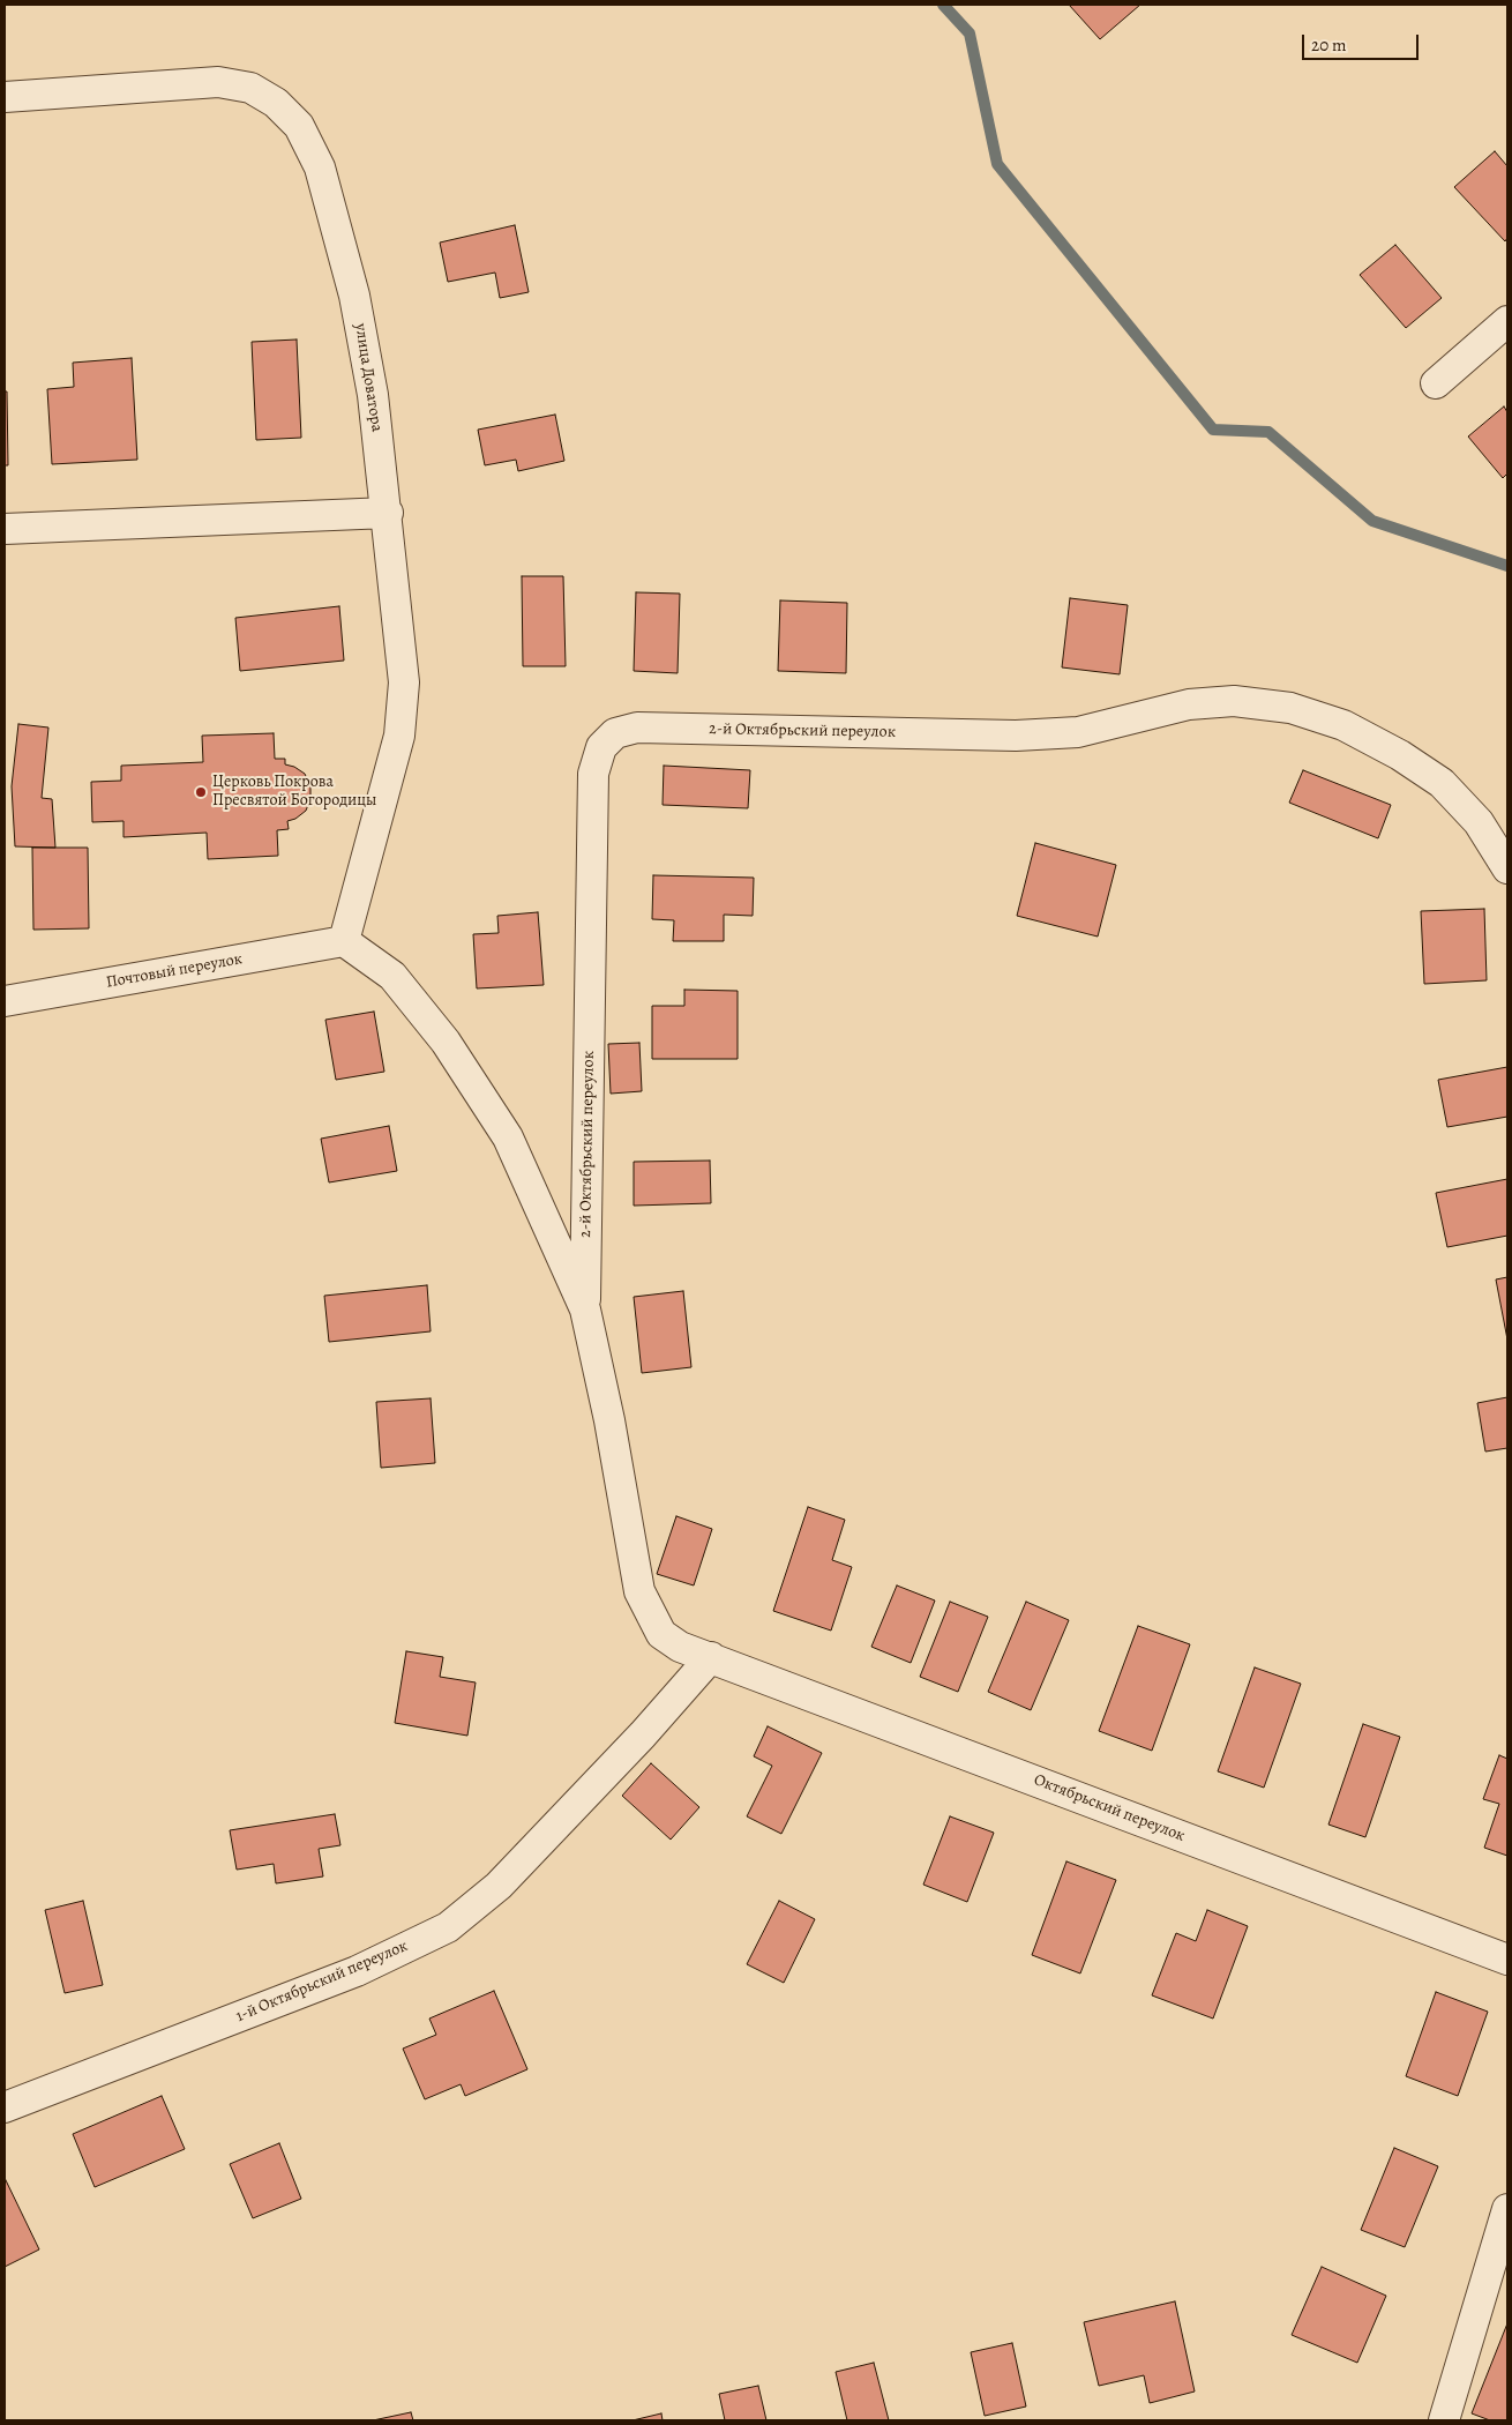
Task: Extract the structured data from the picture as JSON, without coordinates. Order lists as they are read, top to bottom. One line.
{"streets":{"street":["улица Доватора","2-й Октябрьский переулок","Почтовый переулок","Октябрьский переулок","1-й Октябрьский переулок"]},"crossings":[["улица Доватора","Почтовый переулок"],["2-й Октябрьский переулок","Октябрьский переулок"],["Октябрьский переулок","1-й Октябрьский переулок"]],"places":["Церковь Покрова Пресвятой Богородицы"],"scale_bar":"20 m"}
